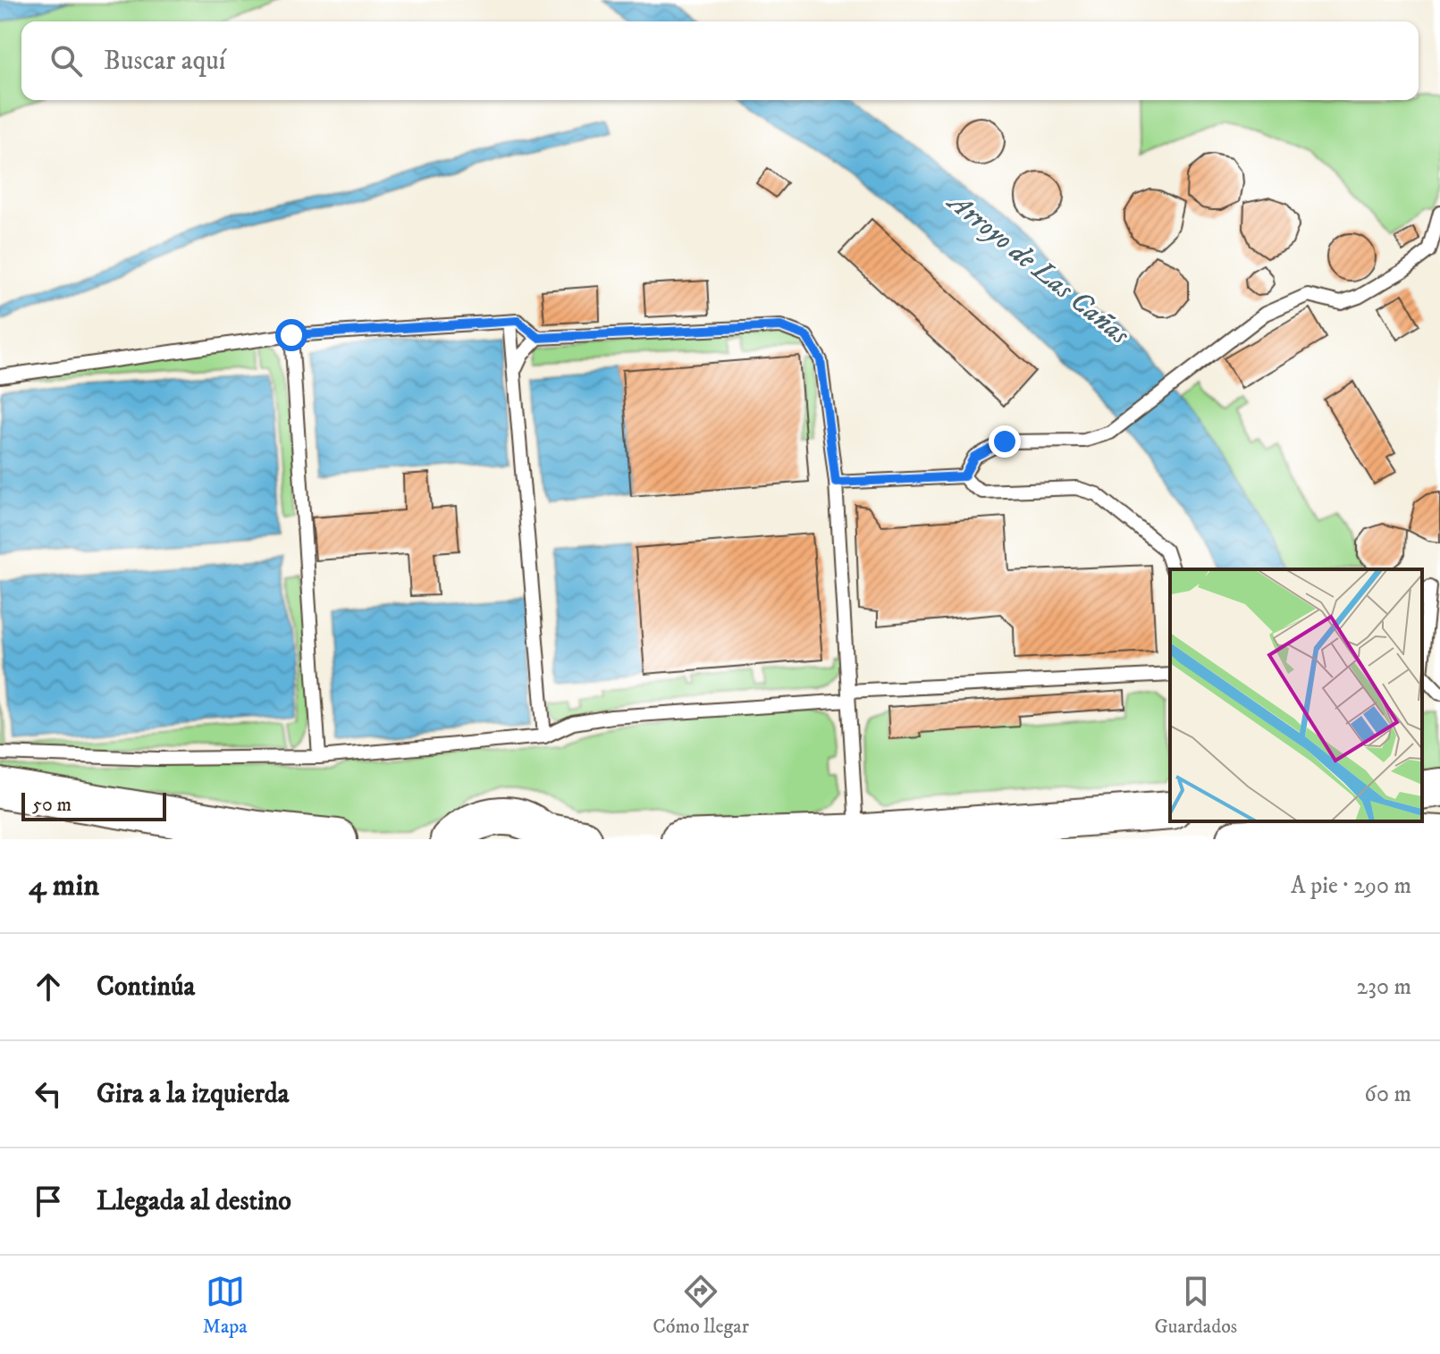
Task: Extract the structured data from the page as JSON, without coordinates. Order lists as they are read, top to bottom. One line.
{"water":["Arroyo de Las Cañas"],"scale_bar":"50 m","page":{"search":"Buscar aquí","scale":"50 m","heading":["4 min","A pie · 290 m"],"list":[["Continúa","230 m"],["Gira a la izquierda","60 m"],"Llegada al destino"],"nav":["Mapa","Cómo llegar","Guardados"]}}
